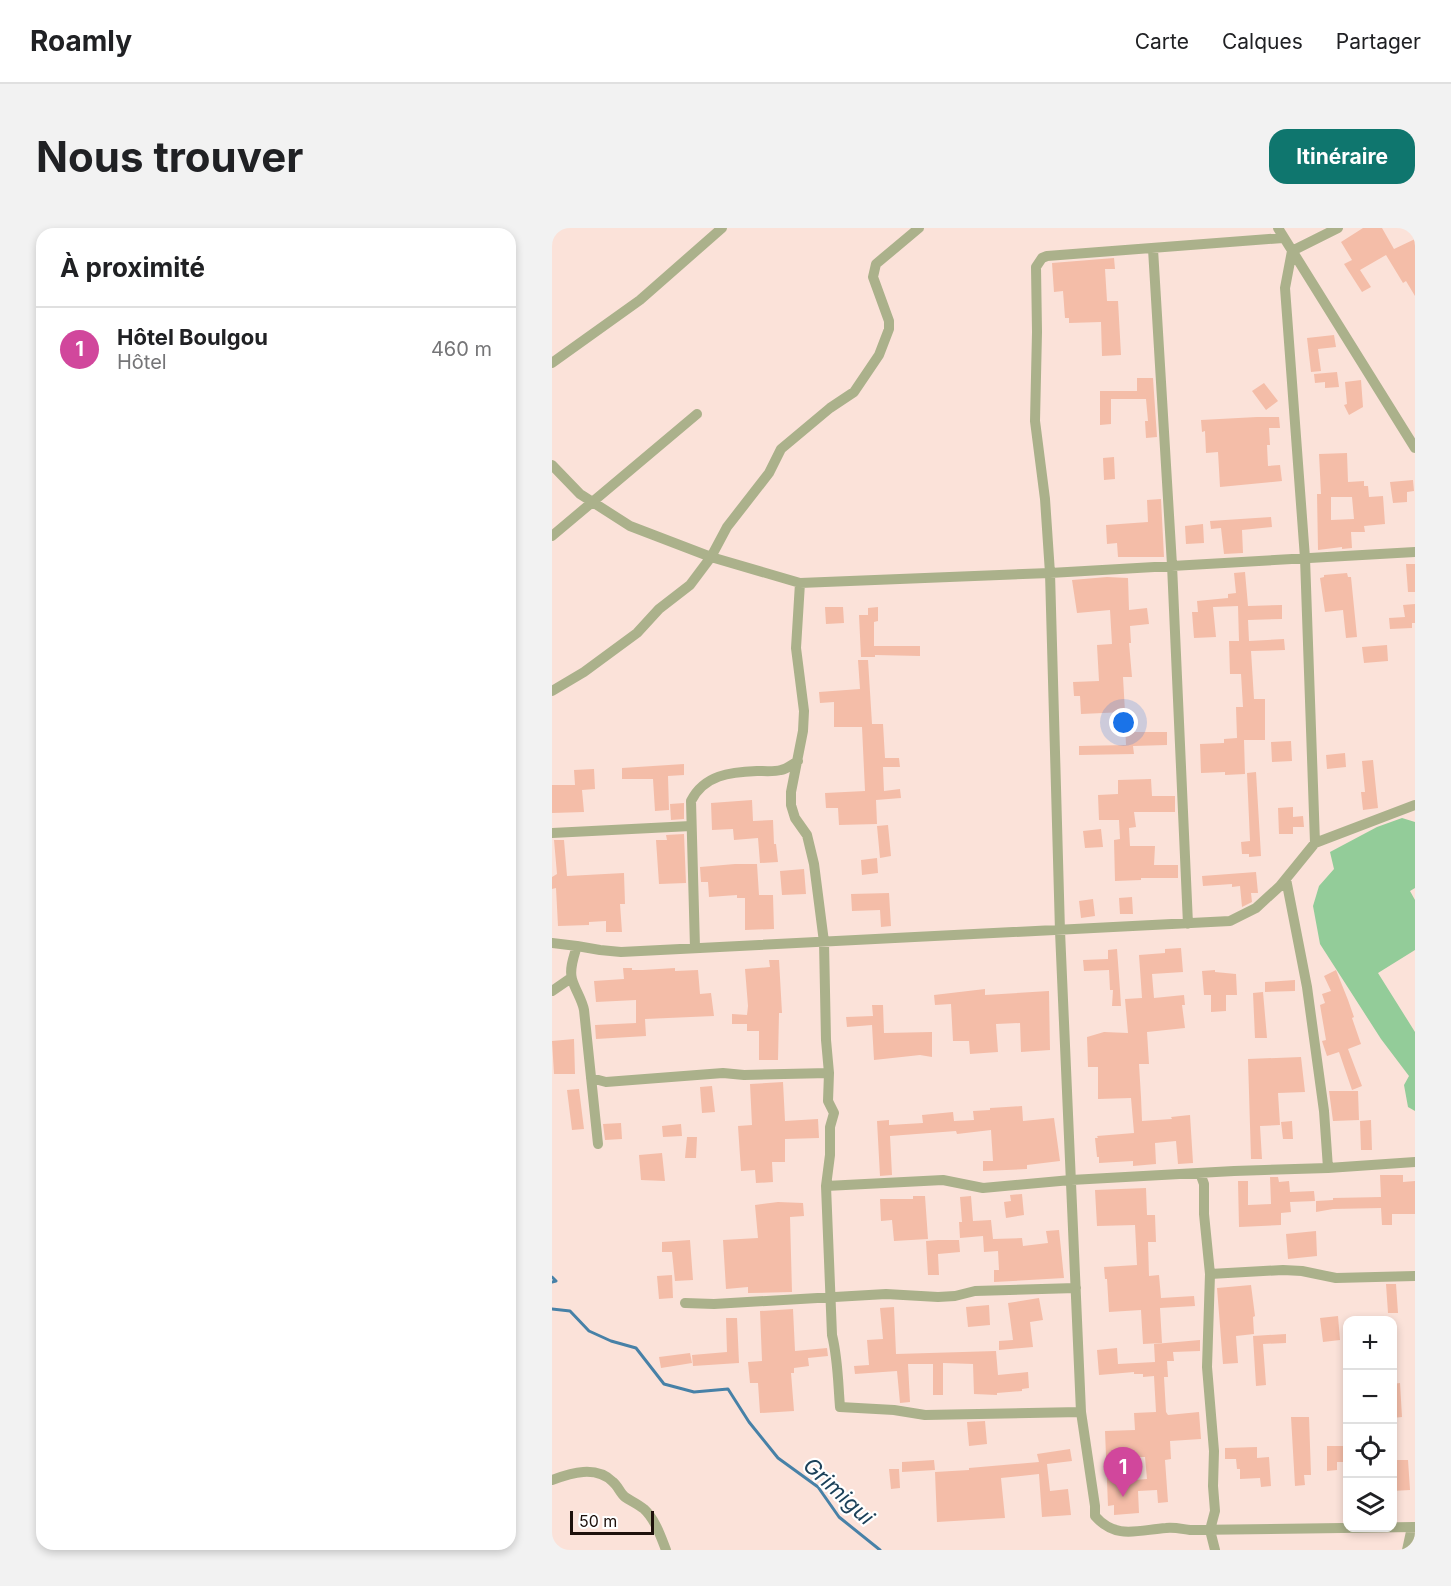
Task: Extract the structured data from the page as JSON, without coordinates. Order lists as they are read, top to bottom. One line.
{"water":["Grimigui"],"scale_bar":"50 m","page":{"header":"Roamly","nav":["Carte","Calques","Partager"],"buttons":"Itinéraire","title":"Nous trouver","heading":"À proximité","list":[{"mark":"1","name":"Hôtel Boulgou","note":"Hôtel","value":"460 m"}],"map_buttons":["+","−"],"pins":"1","scale":"50 m"}}
